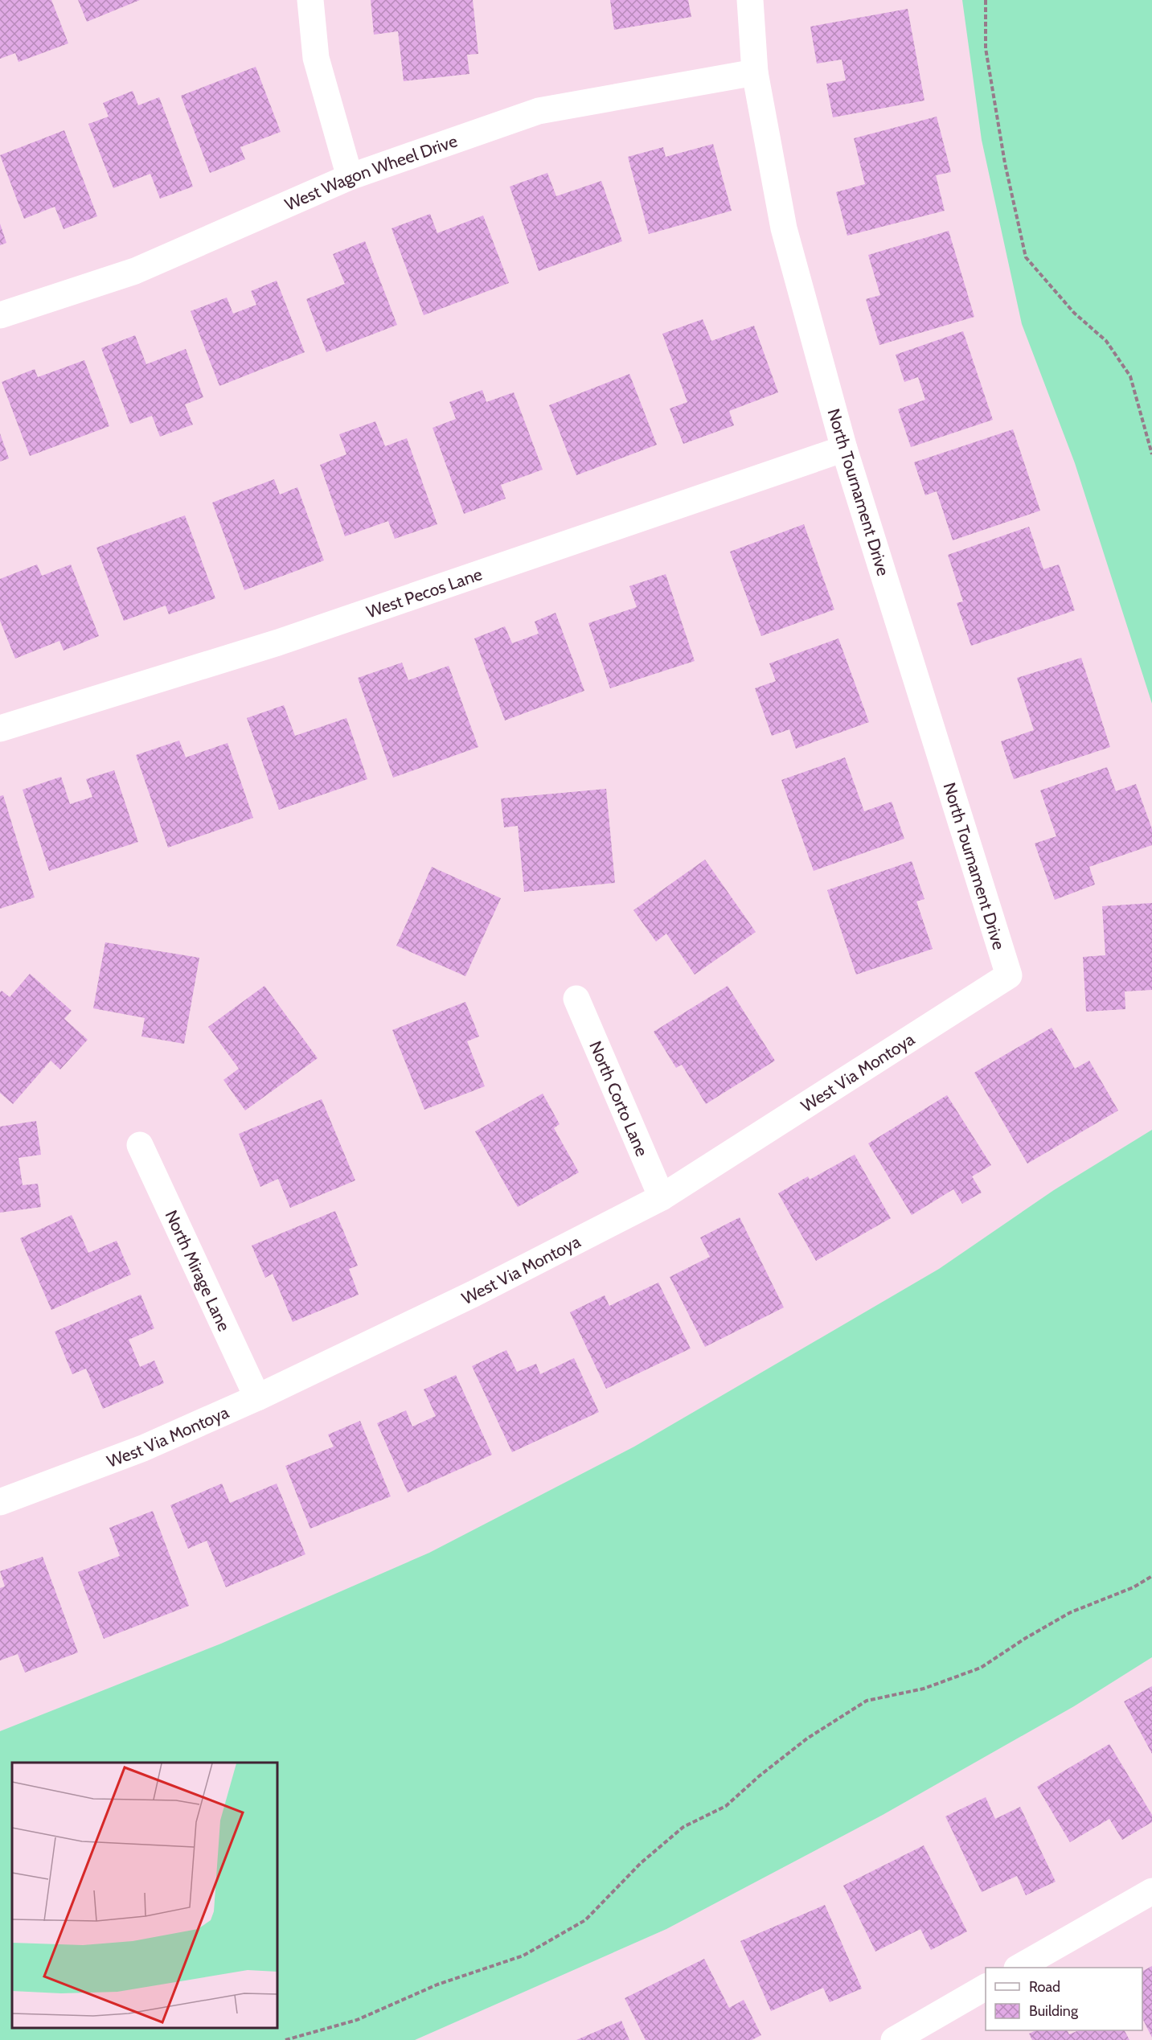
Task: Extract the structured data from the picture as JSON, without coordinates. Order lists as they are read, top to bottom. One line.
{"streets":{"street":["West Wagon Wheel Drive","North Tournament Drive","West Pecos Lane","West Via Montoya","North Corto Lane","North Mirage Lane"]},"crossings":[["West Wagon Wheel Drive","North Tournament Drive"],["North Tournament Drive","West Pecos Lane"],["North Tournament Drive","West Via Montoya"],["West Via Montoya","North Corto Lane"],["West Via Montoya","North Mirage Lane"]],"legend":["Road","Building"]}
